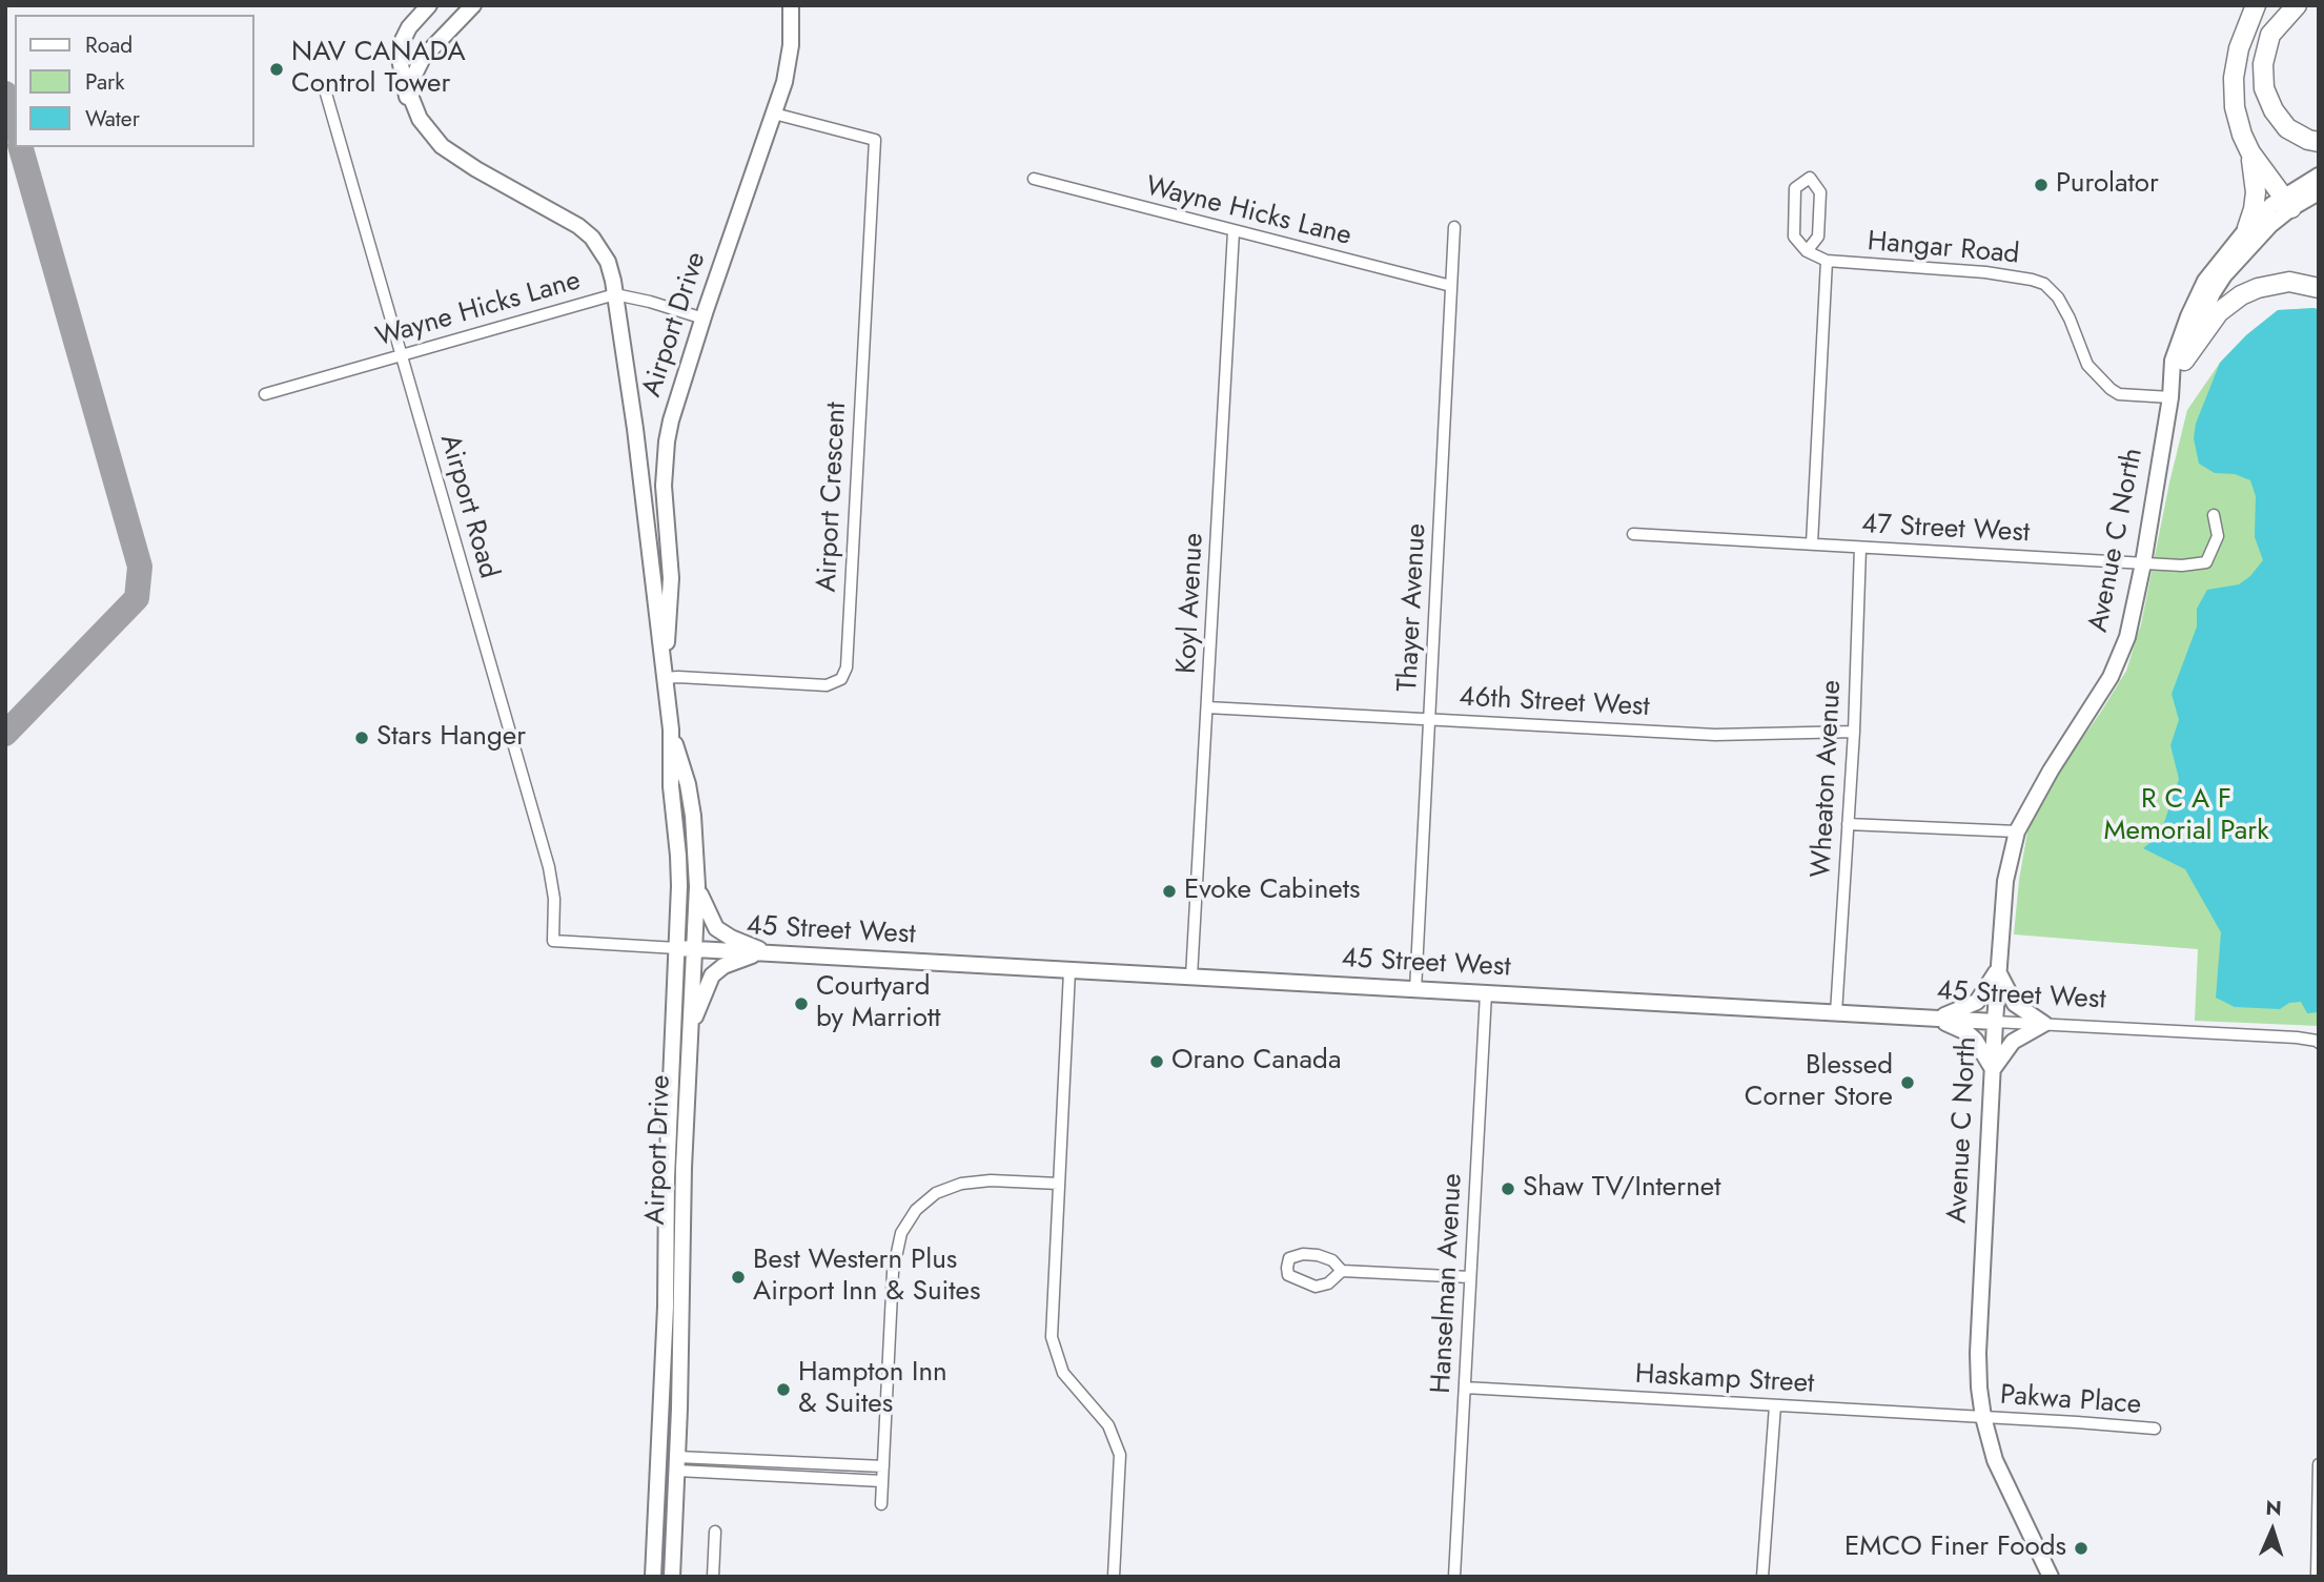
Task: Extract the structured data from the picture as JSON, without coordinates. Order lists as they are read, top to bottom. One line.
{"streets":{"main road":["Airport Drive","Avenue C North","45 Street West"],"street":["Wayne Hicks Lane","Hangar Road","Airport Crescent","Airport Road","47 Street West","Koyl Avenue","Thayer Avenue","46th Street West","Wheaton Avenue","Hanselman Avenue","Haskamp Street","Pakwa Place"]},"crossings":[["Wayne Hicks Lane","Airport Drive"],["Wayne Hicks Lane","Airport Road"],["Wayne Hicks Lane","Koyl Avenue"],["Wayne Hicks Lane","Thayer Avenue"],["Hangar Road","47 Street West"],["Hangar Road","Avenue C North"],["Airport Drive","Airport Crescent"],["Airport Drive","45 Street West"],["Airport Road","45 Street West"],["47 Street West","Avenue C North"],["47 Street West","Wheaton Avenue"],["Avenue C North","45 Street West"],["Avenue C North","Haskamp Street"],["Avenue C North","Pakwa Place"],["Koyl Avenue","46th Street West"],["Koyl Avenue","45 Street West"],["Thayer Avenue","46th Street West"],["Thayer Avenue","45 Street West"],["46th Street West","Wheaton Avenue"],["Wheaton Avenue","45 Street West"],["45 Street West","Hanselman Avenue"],["Hanselman Avenue","Haskamp Street"],["Haskamp Street","Pakwa Place"]],"parks":["R C A F Memorial Park"],"places":["NAV CANADA Control Tower","Purolator","Stars Hanger","Evoke Cabinets","Courtyard by Marriott","Orano Canada","Blessed Corner Store","Shaw TV/Internet","Best Western Plus Airport Inn & Suites","Hampton Inn & Suites","EMCO Finer Foods"],"legend":["Road","Park","Water"],"north":"top"}
